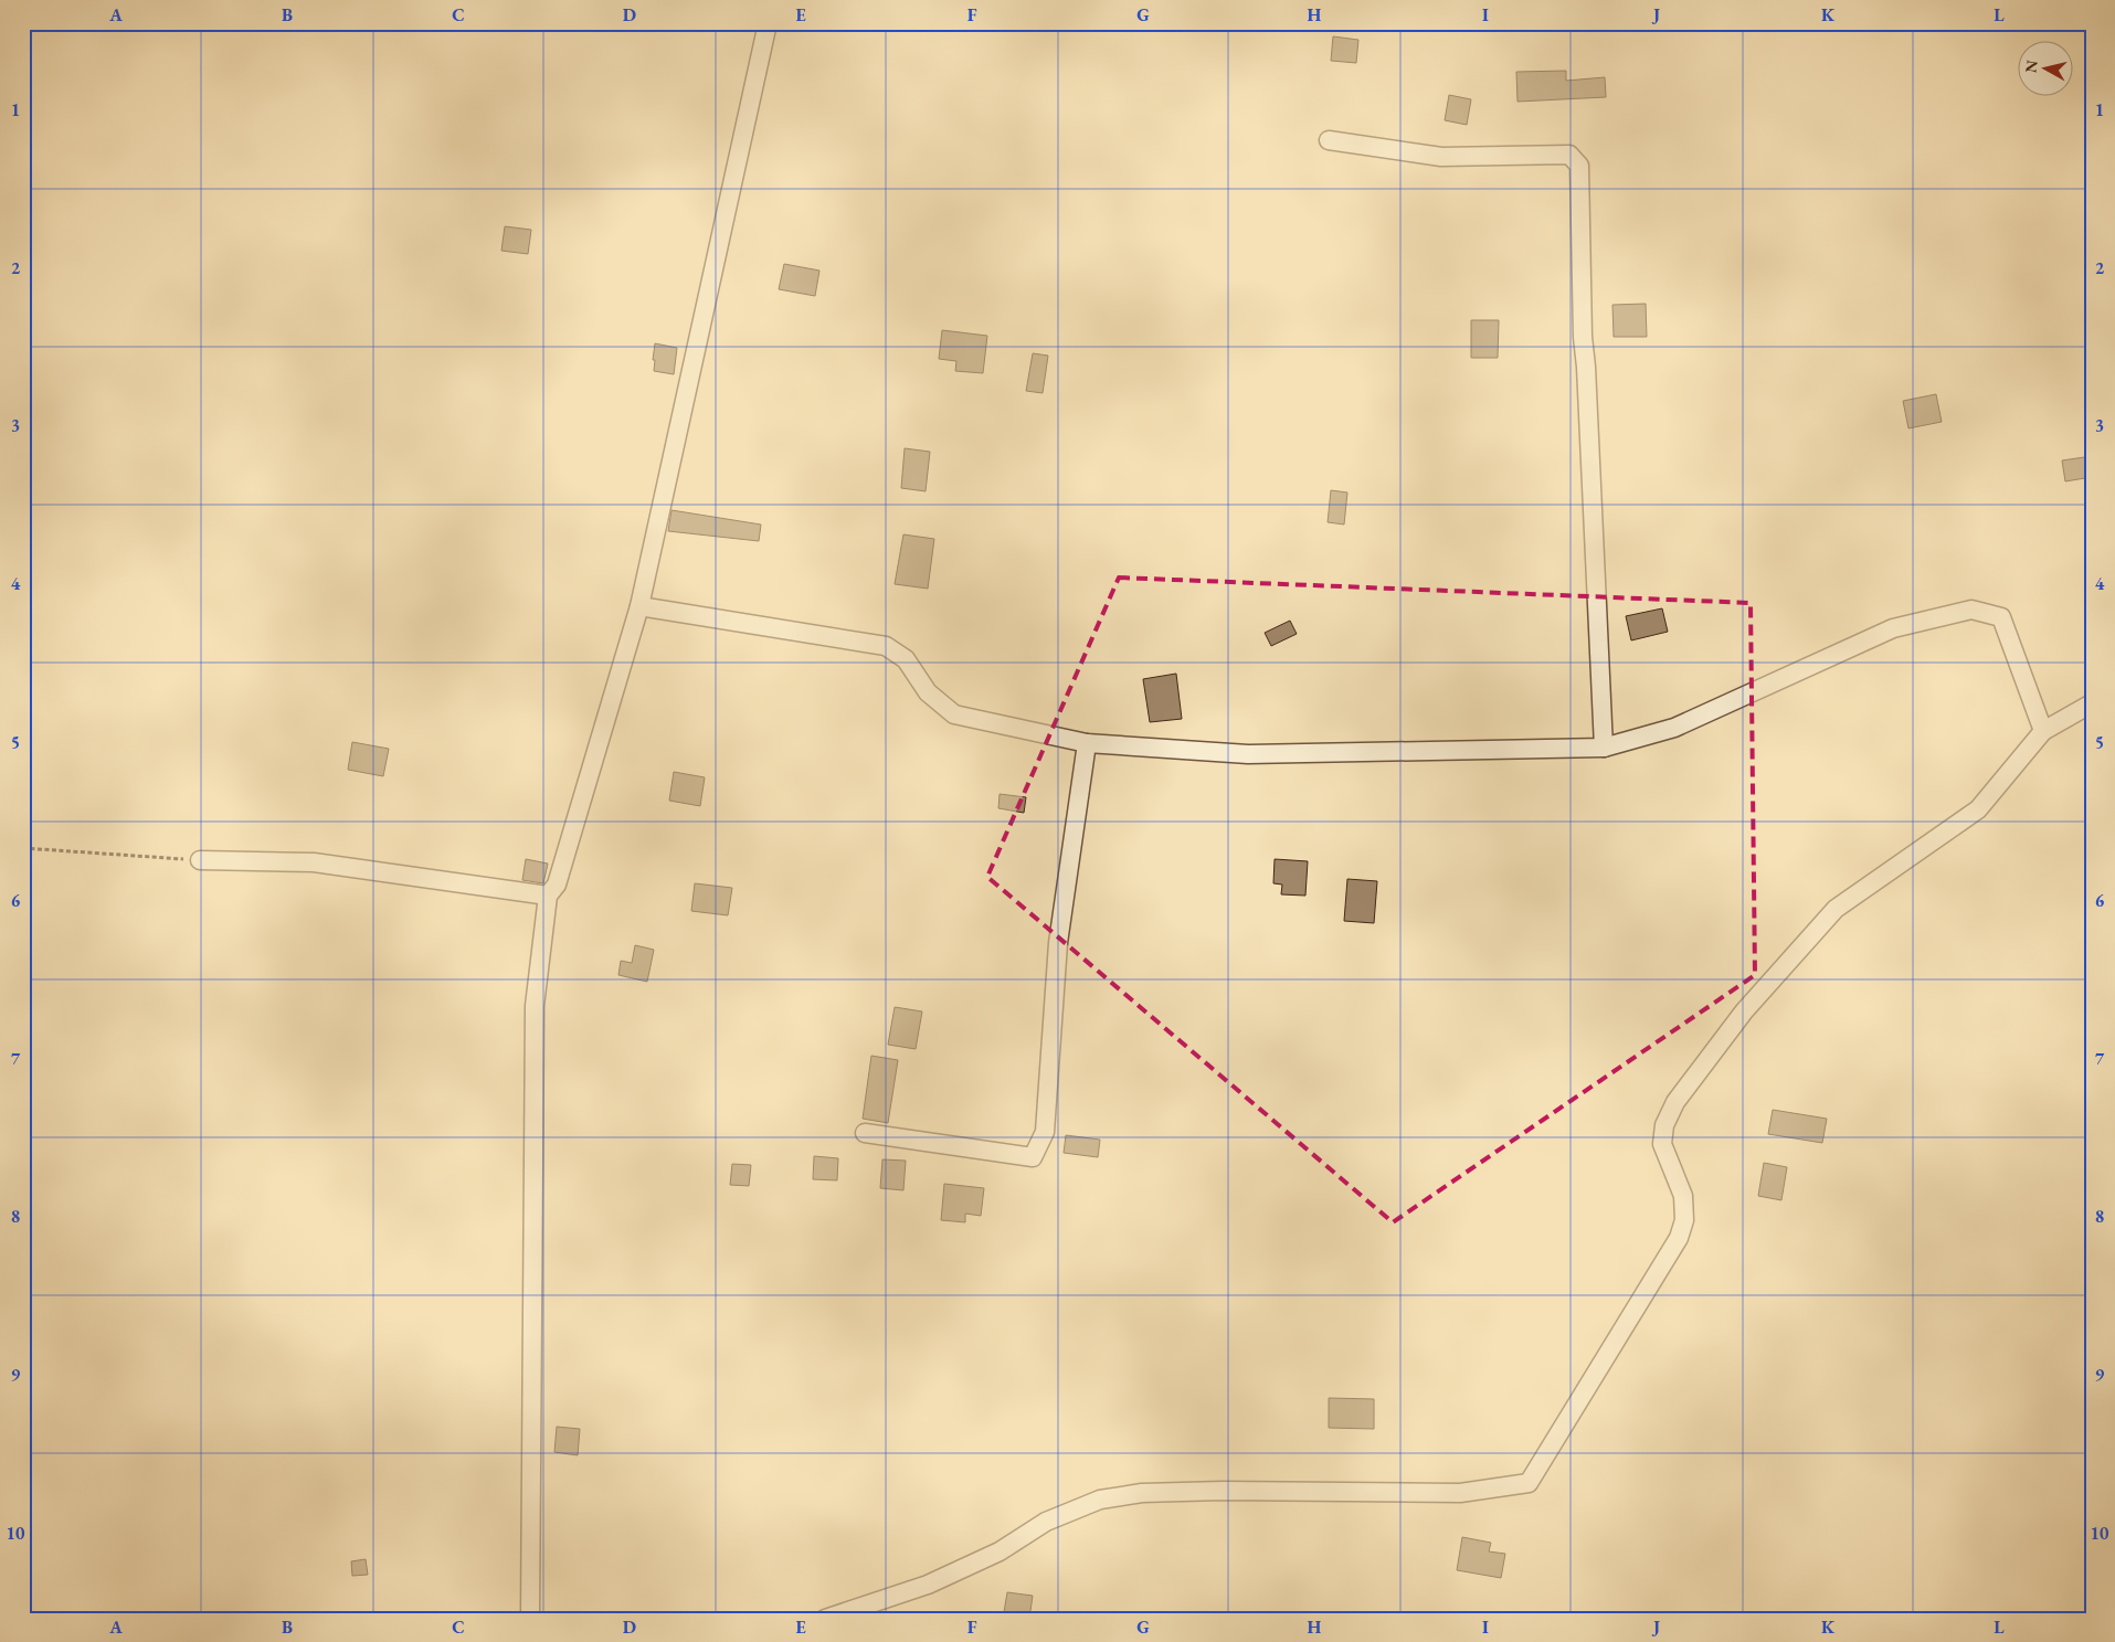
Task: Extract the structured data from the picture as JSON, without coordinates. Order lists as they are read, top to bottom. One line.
{"north":"left","grid":{"columns":["A","B","C","D","E","F","G","H","I","J","K","L"],"rows":["1","2","3","4","5","6","7","8","9","10"]}}
